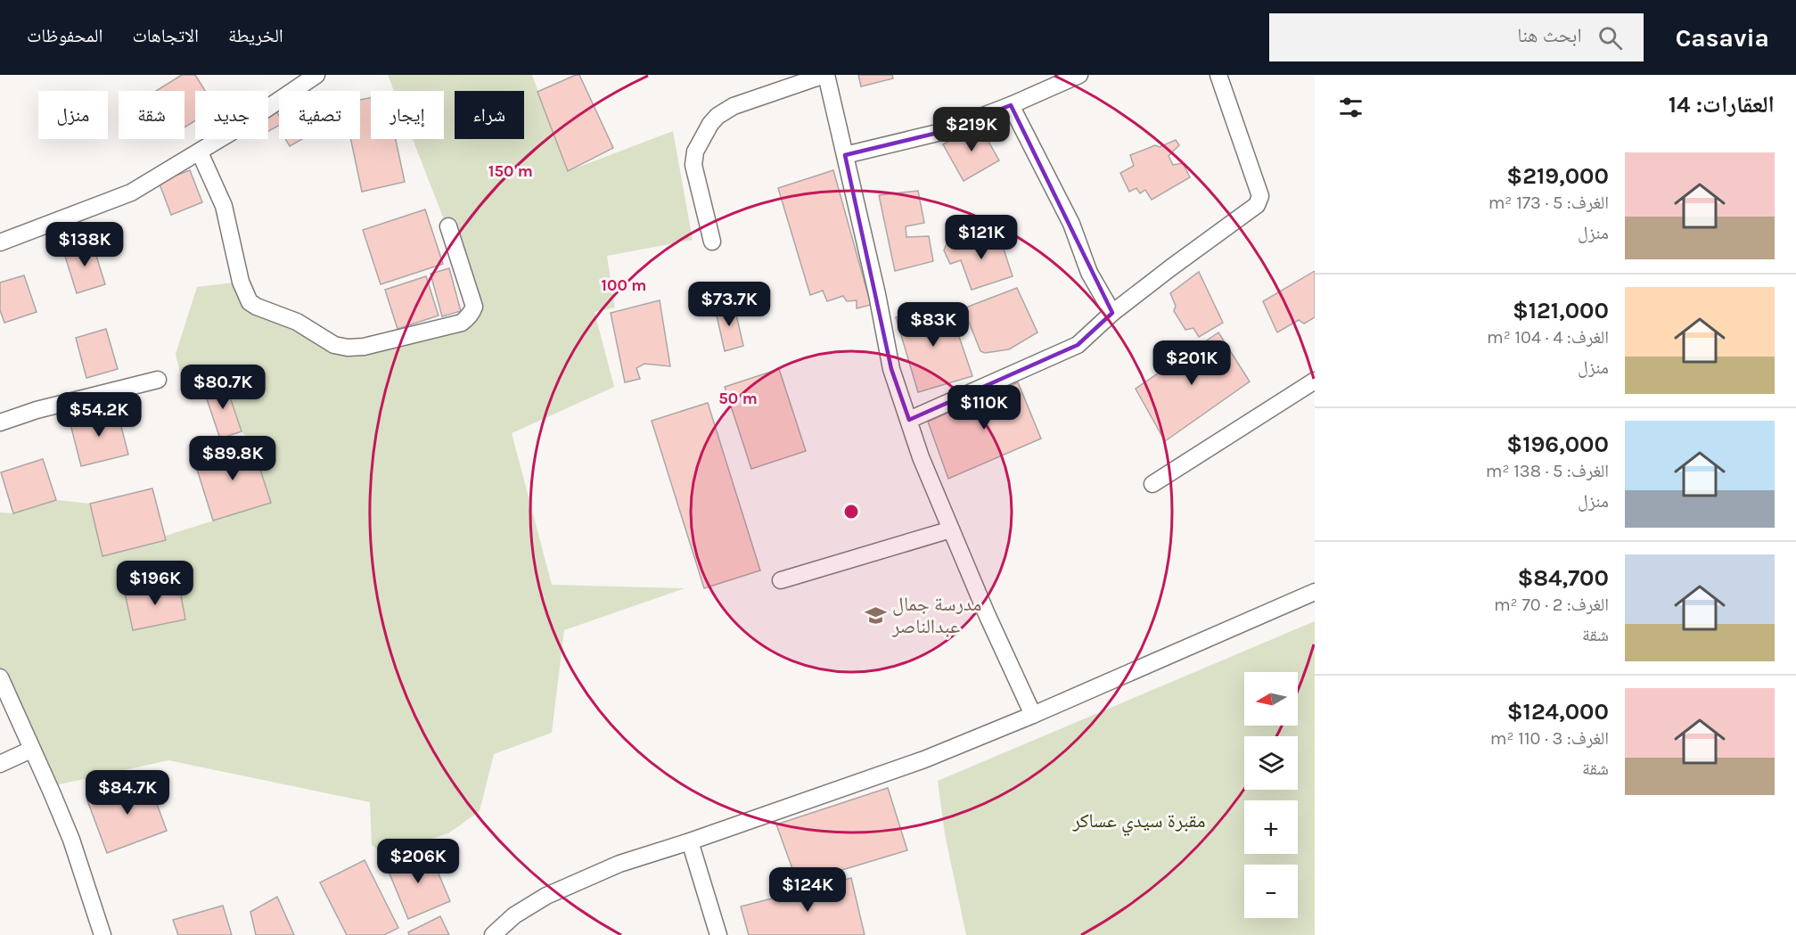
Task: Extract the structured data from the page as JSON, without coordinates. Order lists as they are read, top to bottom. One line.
{"parks":["مقبرة سيدي عساكر"],"places":{"school or university":["مدرسة جمال عبدالناصر"]},"north":"left","page":{"header":"Casavia","search":"ابحث هنا","nav":["الخريطة","الاتجاهات","المحفوظات"],"heading":"العقارات: 14","chip":["شراء","إيجار","تصفية","جديد","شقة","منزل"],"price":["$219K","$121K","$138K","$73.7K","$83K","$201K","$80.7K","$110K","$54.2K","$89.8K","$196K","$84.7K","$206K","$124K"],"list":[{"name":"$219,000","note":"الغرف: 5 · 173 m² · منزل"},{"name":"$121,000","note":"الغرف: 4 · 104 m² · منزل"},{"name":"$196,000","note":"الغرف: 5 · 138 m² · منزل"},{"name":"$84,700","note":"الغرف: 2 · 70 m² · شقة"},{"name":"$124,000","note":"الغرف: 3 · 110 m² · شقة"}],"map_buttons":["+","−"]},"rings":["150 m","100 m","50 m"]}
